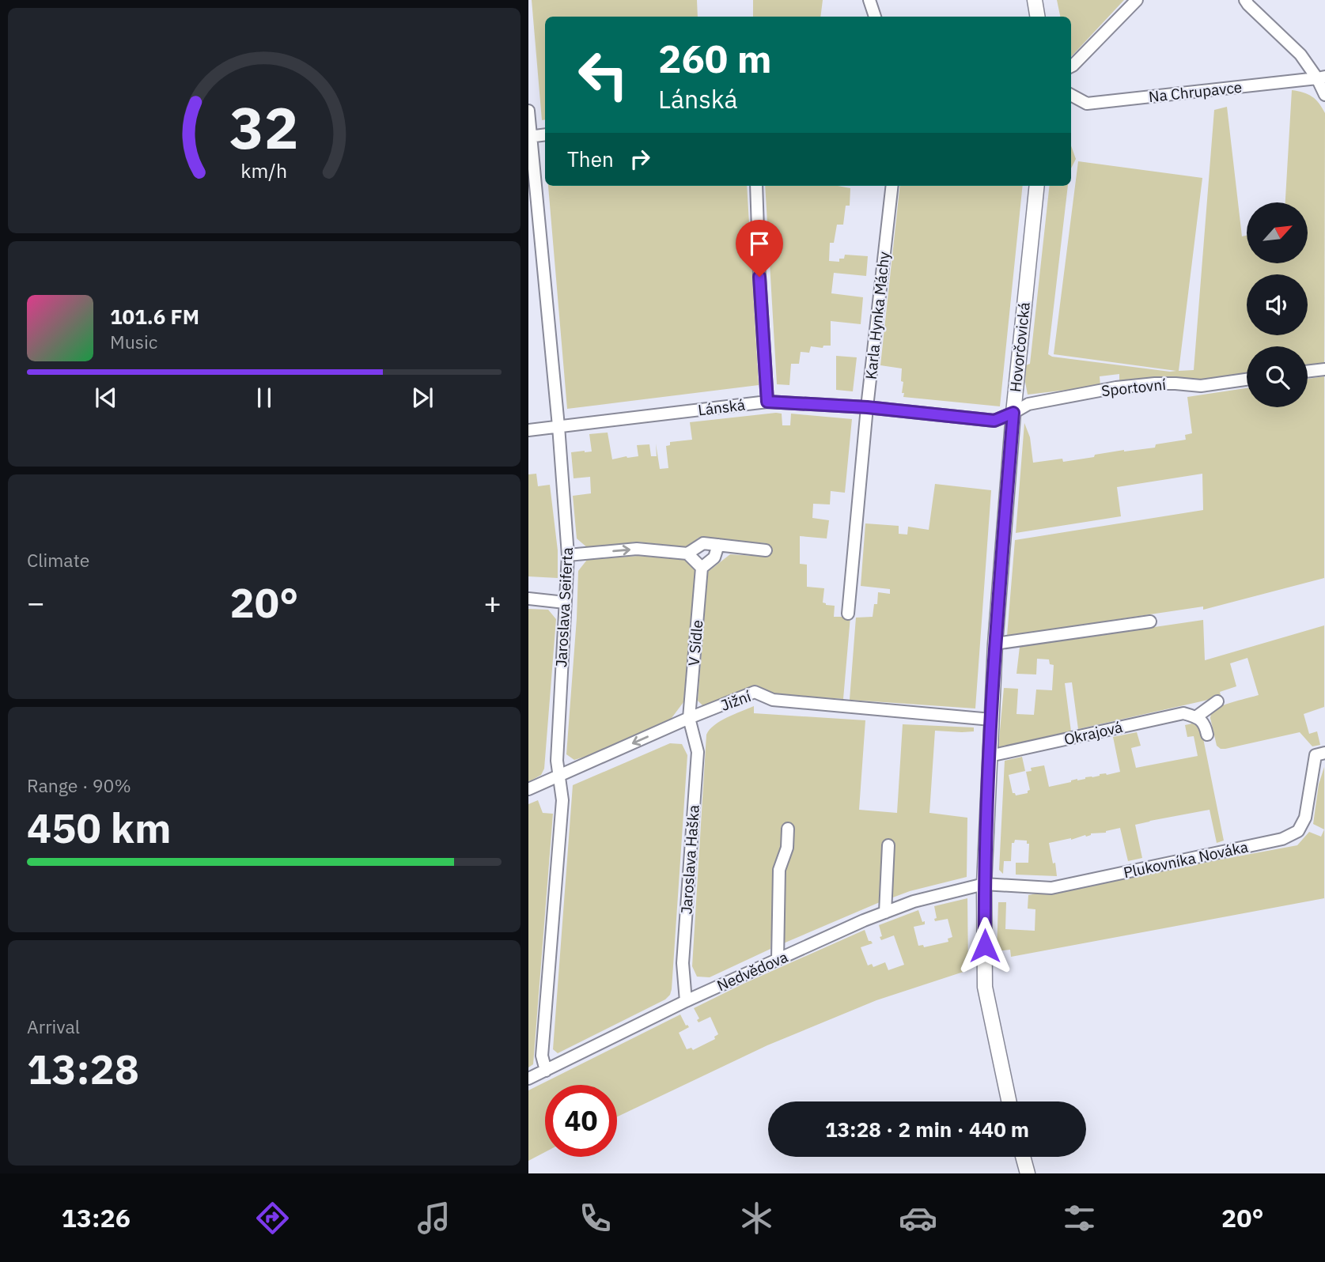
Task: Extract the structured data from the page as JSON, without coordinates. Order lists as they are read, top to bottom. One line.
{"streets":{"street":["Na Chrupavce","Karla Hynka Máchy","Hovorčovická","Sportovní","Lánská","Jaroslava Seiferta","V Sídle","Jižní","Okrajová","Jaroslava Haška","Plukovníka Nováka","Nedvědova"]},"crossings":[["Karla Hynka Máchy","Lánská"],["Hovorčovická","Sportovní"],["Hovorčovická","Lánská"],["Hovorčovická","Jižní"],["Hovorčovická","Okrajová"],["Hovorčovická","Plukovníka Nováka"],["Hovorčovická","Nedvědova"],["Sportovní","Lánská"],["Lánská","Jaroslava Seiferta"],["Jaroslava Seiferta","Jižní"],["Jaroslava Seiferta","Nedvědova"],["V Sídle","Jižní"],["V Sídle","Jaroslava Haška"],["Jižní","Jaroslava Haška"],["Jaroslava Haška","Nedvědova"],["Plukovníka Nováka","Nedvědova"]],"north":"top right","page":{"turn":["260 m","Lánská"],"then":"Then","song":["101.6 FM","Music"],"tile":["Climate",["Range · 90%","450 km"],["Arrival","13:28"]],"heat":["−","20°","+"],"limit":"40","trip":"13:28 · 2 min · 440 m","tabs":["13:26","20°"],"gauge":["32","km/h"]}}
